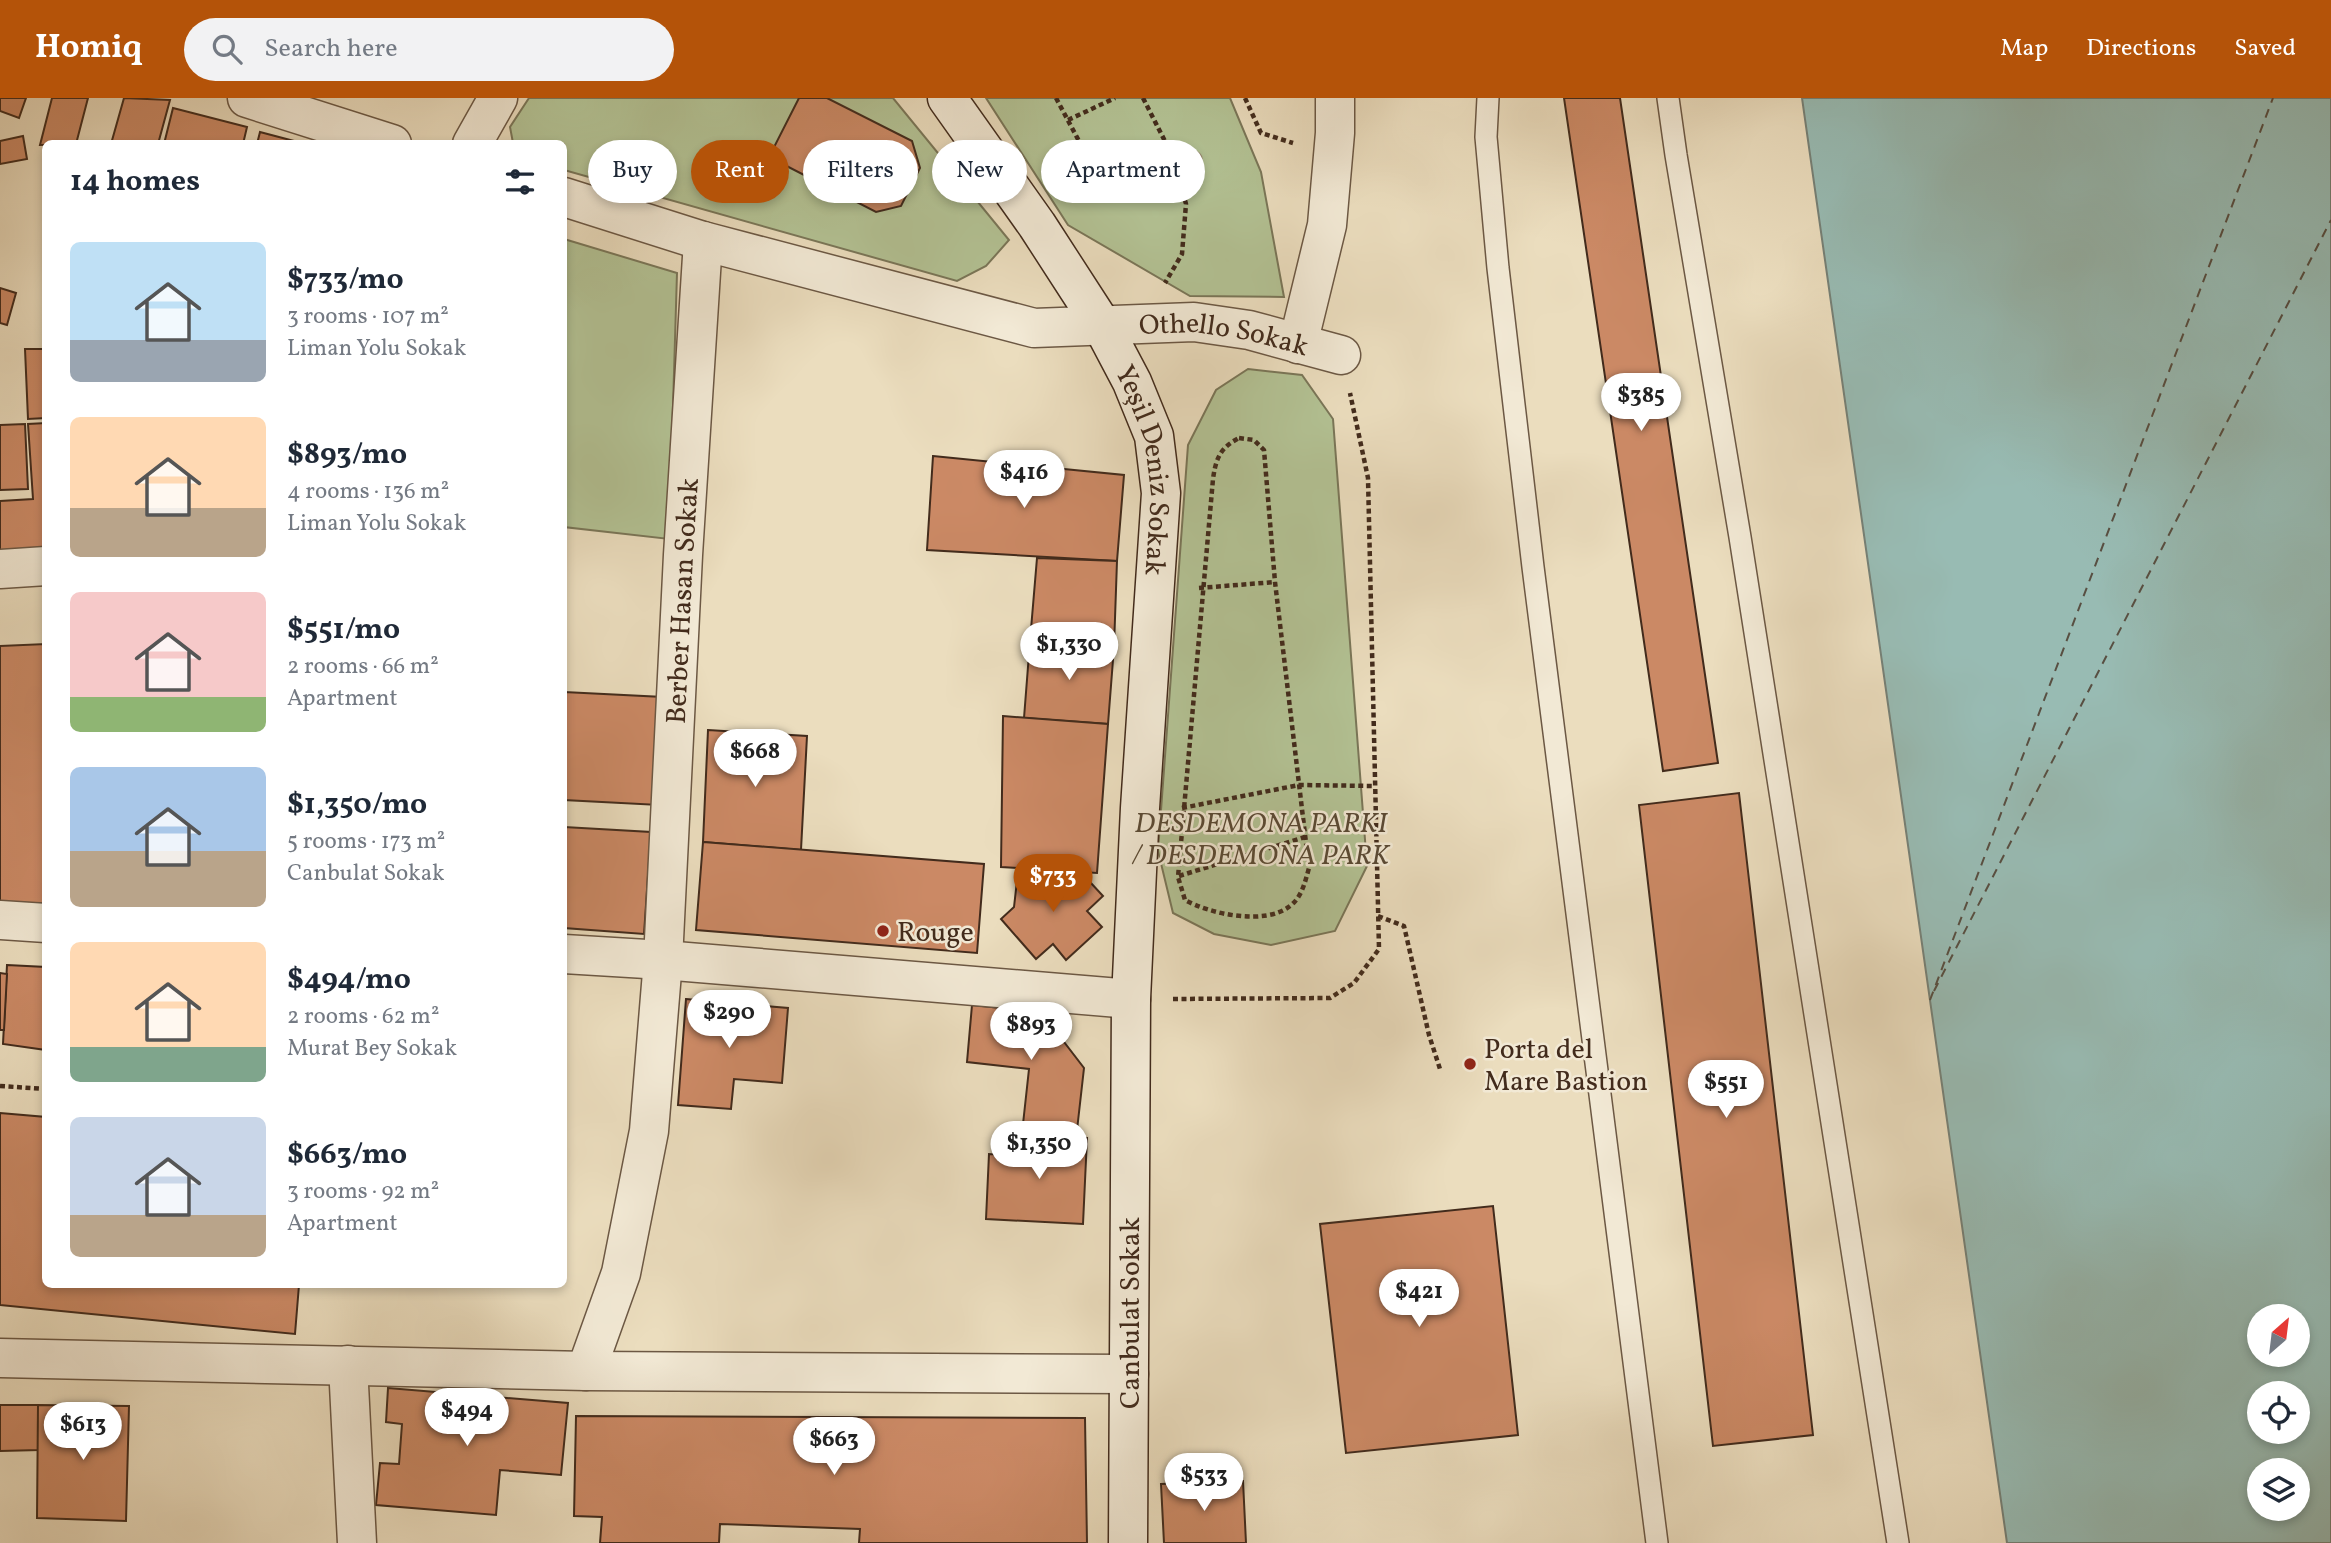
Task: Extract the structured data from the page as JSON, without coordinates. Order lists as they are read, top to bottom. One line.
{"streets":{"street":["Othello Sokak","Yeşil Deniz Sokak","Berber Hasan Sokak","Canbulat Sokak"]},"crossings":[["Othello Sokak","Yeşil Deniz Sokak"],["Othello Sokak","Berber Hasan Sokak"],["Yeşil Deniz Sokak","Canbulat Sokak"]],"parks":["DESDEMONA PARKI / DESDEMONA PARK"],"places":["Rouge","Porta del Mare Bastion"],"north":"top right","page":{"header":"Homiq","search":"Search here","nav":["Map","Directions","Saved"],"chip":["Buy","Rent","Filters","New","Apartment"],"heading":"14 homes","list":[{"name":"$733/mo","note":"3 rooms · 107 m² · Liman Yolu Sokak"},{"name":"$893/mo","note":"4 rooms · 136 m² · Liman Yolu Sokak"},{"name":"$551/mo","note":"2 rooms · 66 m² · Apartment"},{"name":"$1,350/mo","note":"5 rooms · 173 m² · Canbulat Sokak"},{"name":"$494/mo","note":"2 rooms · 62 m² · Murat Bey Sokak"},{"name":"$663/mo","note":"3 rooms · 92 m² · Apartment"}],"price":["$385","$416","$1,330","$668","$733","$290","$893","$551","$1,350","$421","$494","$613","$663","$533"]}}
